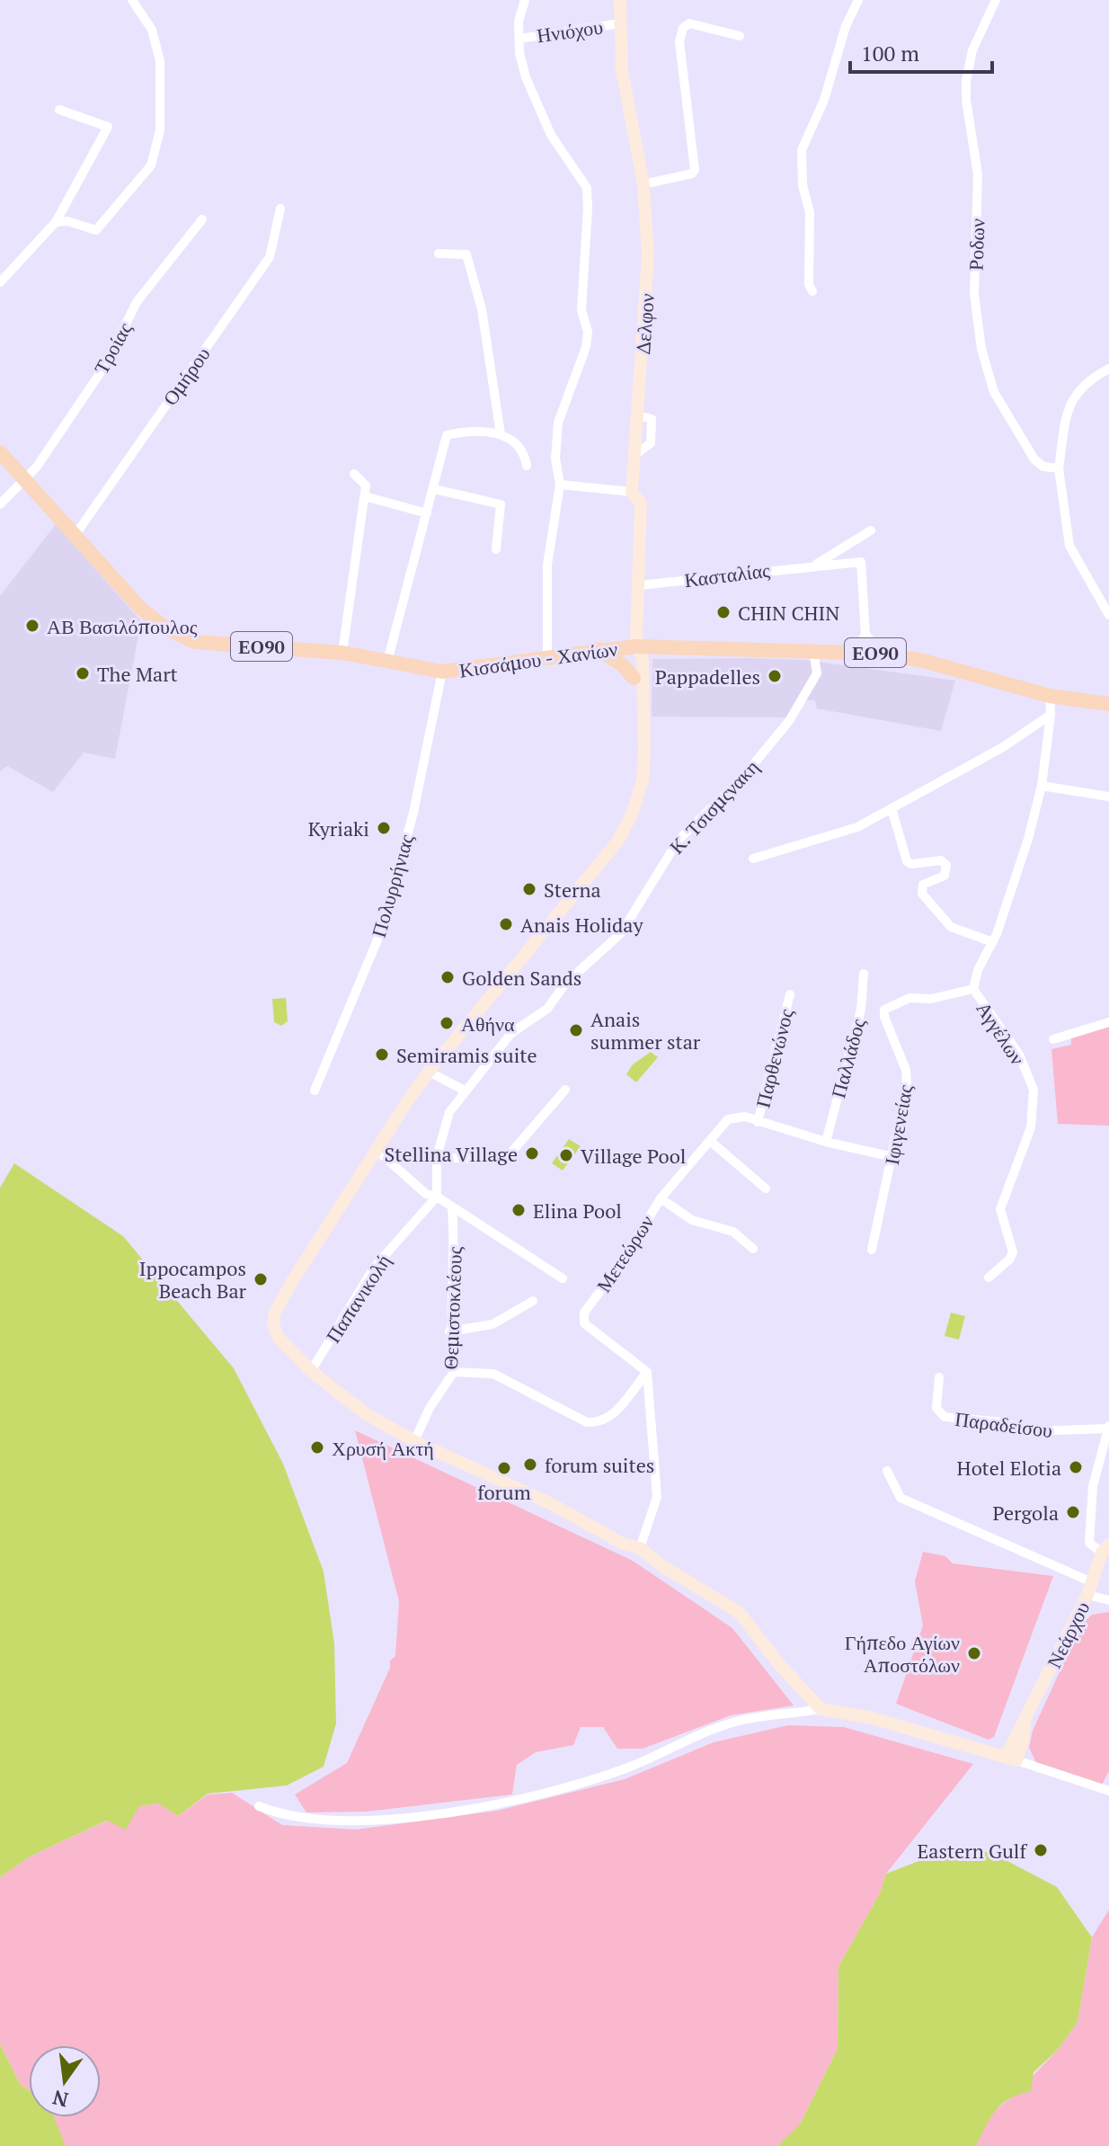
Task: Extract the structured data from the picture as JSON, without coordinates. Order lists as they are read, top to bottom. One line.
{"streets":{"main road":["ΕΟ90","Κισσάμου - Χανίων"],"street":["Ηνιόχου","Ροδων","Δελφον","Τροίας","Ομήρου","Κασταλίας","Κ. Τσισμςνακη","Πολυρρήνιας","Αγγέλων","Παρθενώνος","Παλλάδος","Ιφιγενείας","Μετεώρων","Παπανικολή","Θεμιστοκλέους","Παραδείσου","Νεάρχου"]},"crossings":[["Ηνιόχου","Δελφον"],["Δελφον","Κασταλίας"],["Δελφον","Κισσάμου - Χανίων"],["Τροίας","Κισσάμου - Χανίων"],["Ομήρου","Κισσάμου - Χανίων"],["Κισσάμου - Χανίων","Κ. Τσισμςνακη"],["Κισσάμου - Χανίων","Πολυρρήνιας"],["Κισσάμου - Χανίων","Αγγέλων"],["Κ. Τσισμςνακη","Παπανικολή"],["Αγγέλων","Ιφιγενείας"],["Παρθενώνος","Μετεώρων"],["Παλλάδος","Μετεώρων"],["Ιφιγενείας","Μετεώρων"]],"places":["CHIN CHIN","ΑΒ Βασιλόπουλος","The Mart","Pappadelles","Kyriaki","Sterna","Anais Holiday","Golden Sands","Αθήνα","Anais summer star","Semiramis suite","Stellina Village","Village Pool","Elina Pool","Ippocampos Beach Bar","Χρυσή Ακτή","forum suites","Hotel Elotia","forum","Pergola","Γήπεδο Αγίων Αποστόλων","Eastern Gulf"],"scale_bar":"100 m","north":"bottom"}
